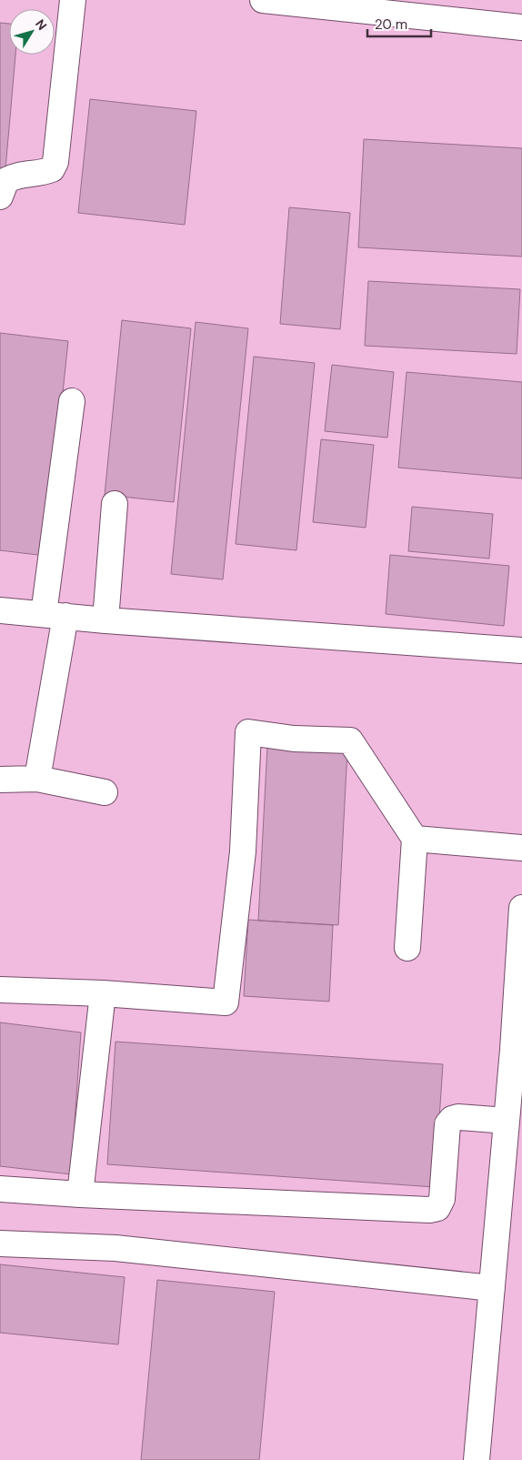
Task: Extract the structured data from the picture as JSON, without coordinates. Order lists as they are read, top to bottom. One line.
{"scale_bar":"20 m","north":"top right"}
